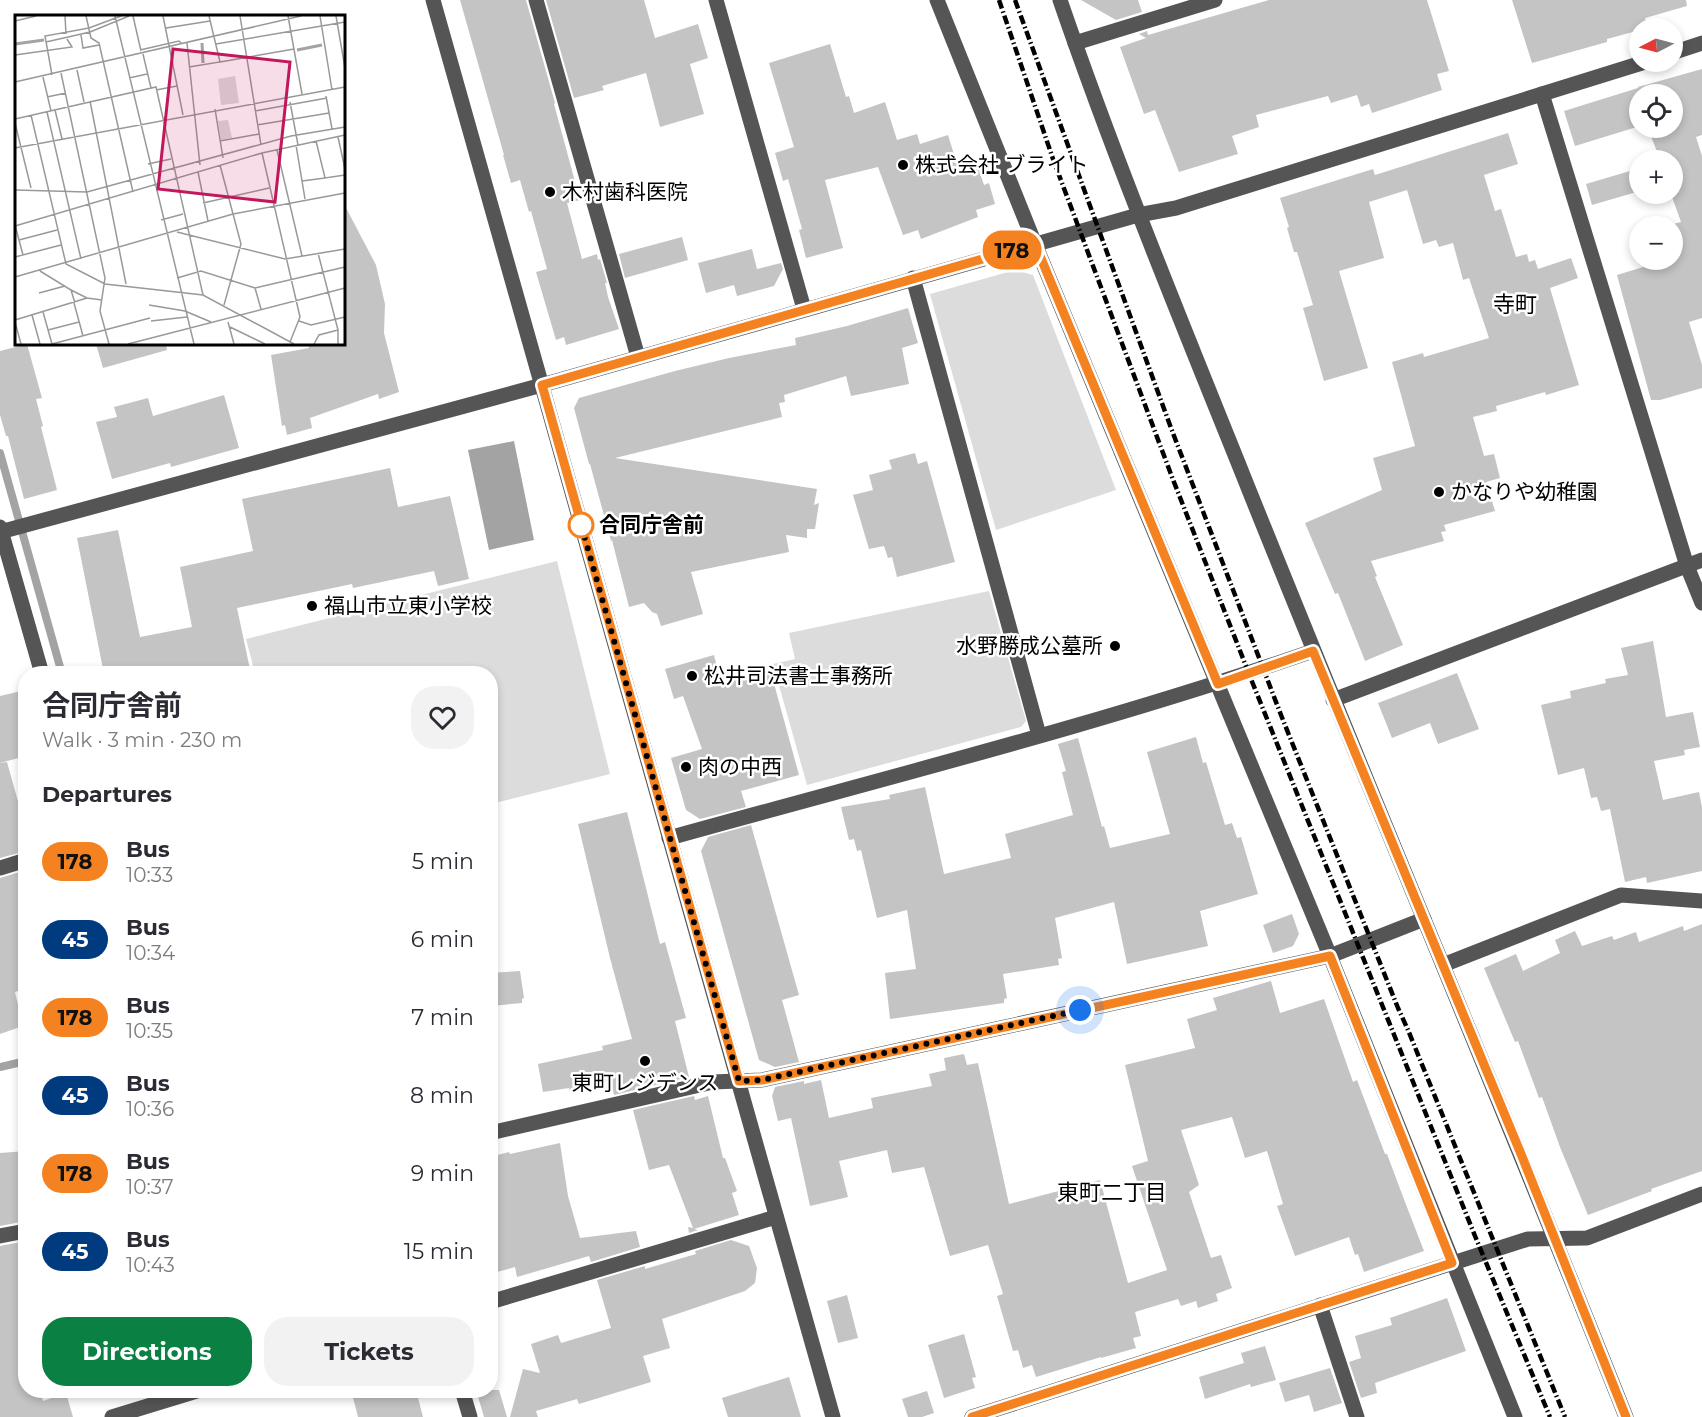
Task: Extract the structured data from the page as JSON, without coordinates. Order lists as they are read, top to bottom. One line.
{"districts":["寺町","東町二丁目"],"places":["株式会社 ブライト","木村歯科医院","かなりや幼稚園","合同庁舎前","福山市立東小学校","水野勝成公墓所","松井司法書士事務所","肉の中西","東町レジデンス"],"lines":["bus line 178"],"north":"left","page":{"on_map":"178","map_buttons":["+","−"],"heading":[["合同庁舎前","Walk · 3 min · 230 m"],"Departures"],"list":[{"mark":"178","name":"Bus","note":"10:33","value":"5 min"},{"mark":"45","name":"Bus","note":"10:34","value":"6 min"},{"mark":"178","name":"Bus","note":"10:35","value":"7 min"},{"mark":"45","name":"Bus","note":"10:36","value":"8 min"},{"mark":"178","name":"Bus","note":"10:37","value":"9 min"},{"mark":"45","name":"Bus","note":"10:43","value":"15 min"}],"buttons":["Directions","Tickets"]}}
